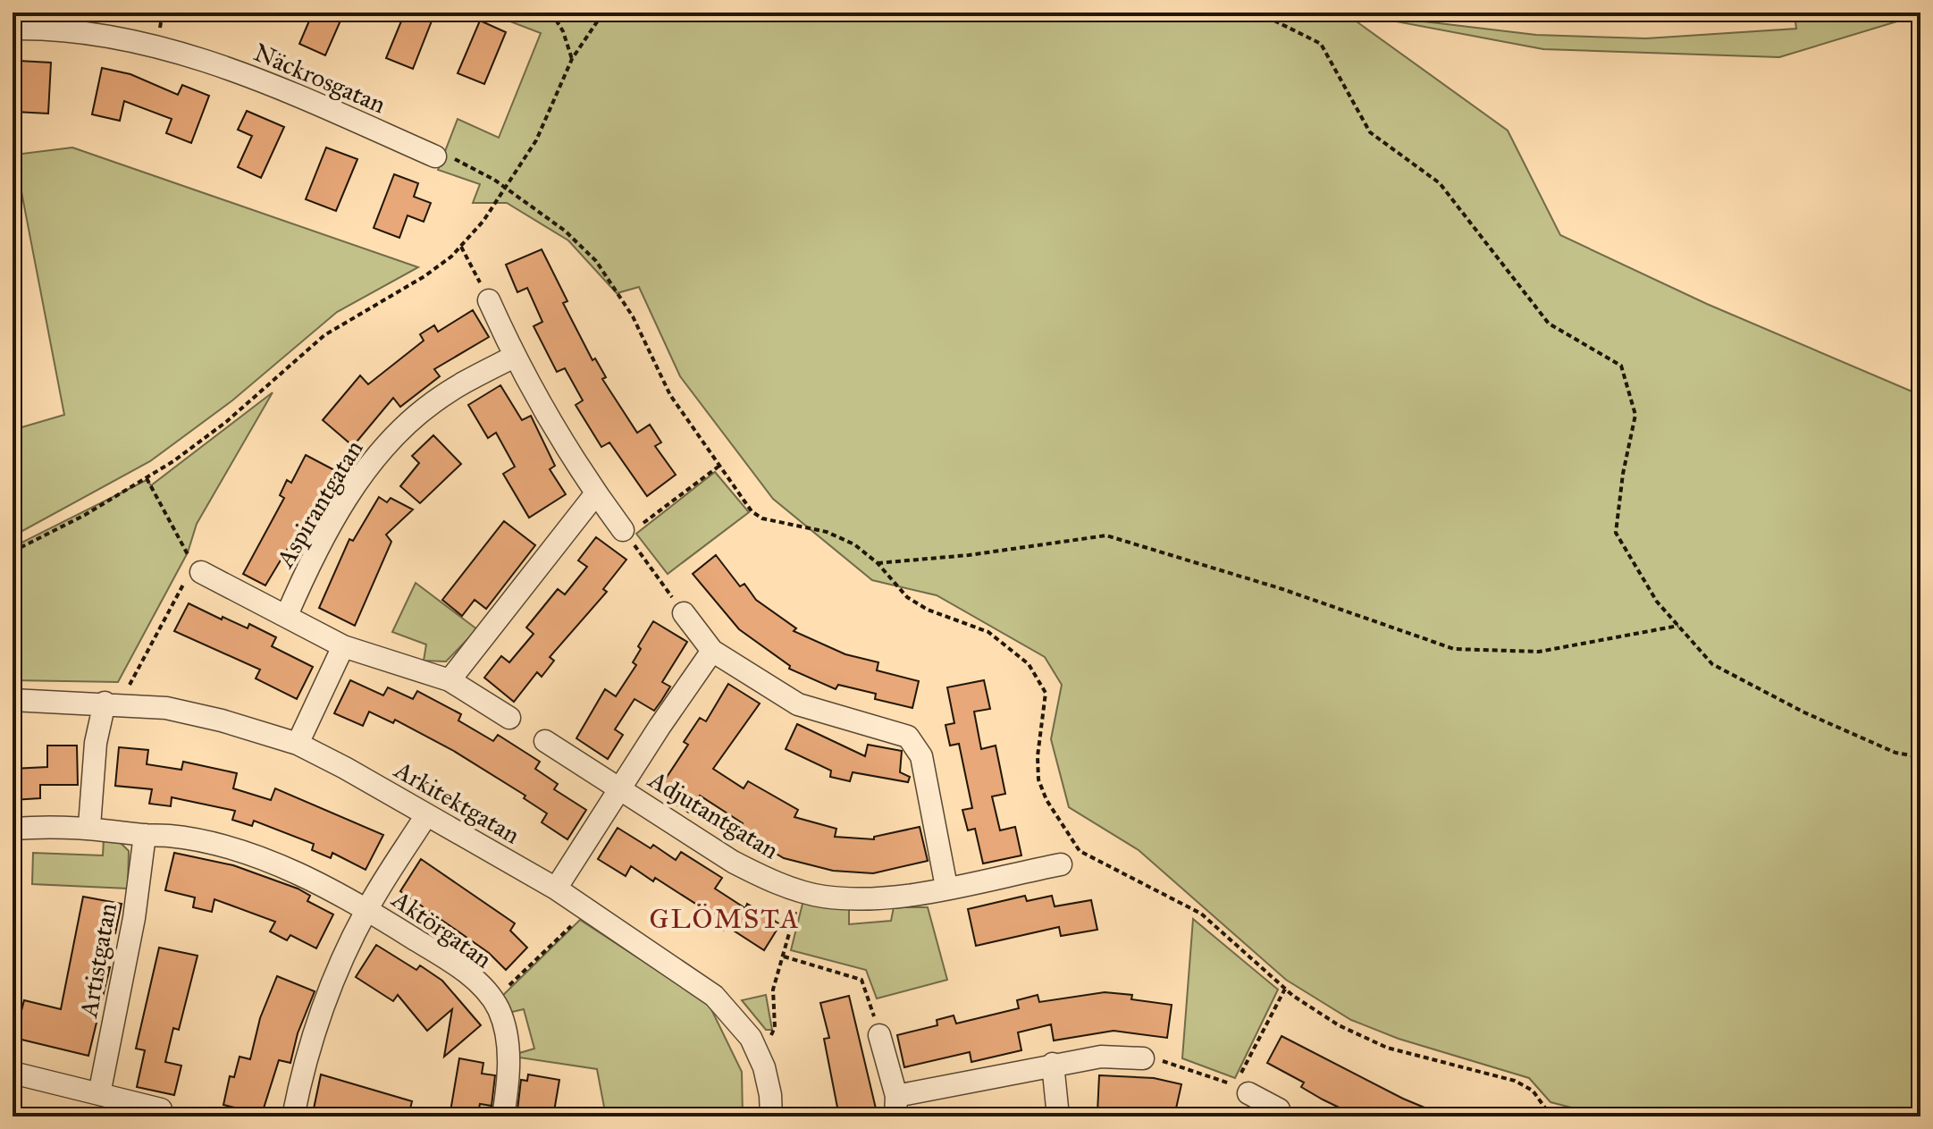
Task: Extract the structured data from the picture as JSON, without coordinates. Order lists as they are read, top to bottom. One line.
{"streets":{"street":["Näckrosgatan","Aspirantgatan","Arkitektgatan","Adjutantgatan","Aktörgatan","Artistgatan"]},"crossings":[["Arkitektgatan","Adjutantgatan"],["Arkitektgatan","Aktörgatan"],["Aktörgatan","Artistgatan"]],"districts":["GLÖMSTA"]}
